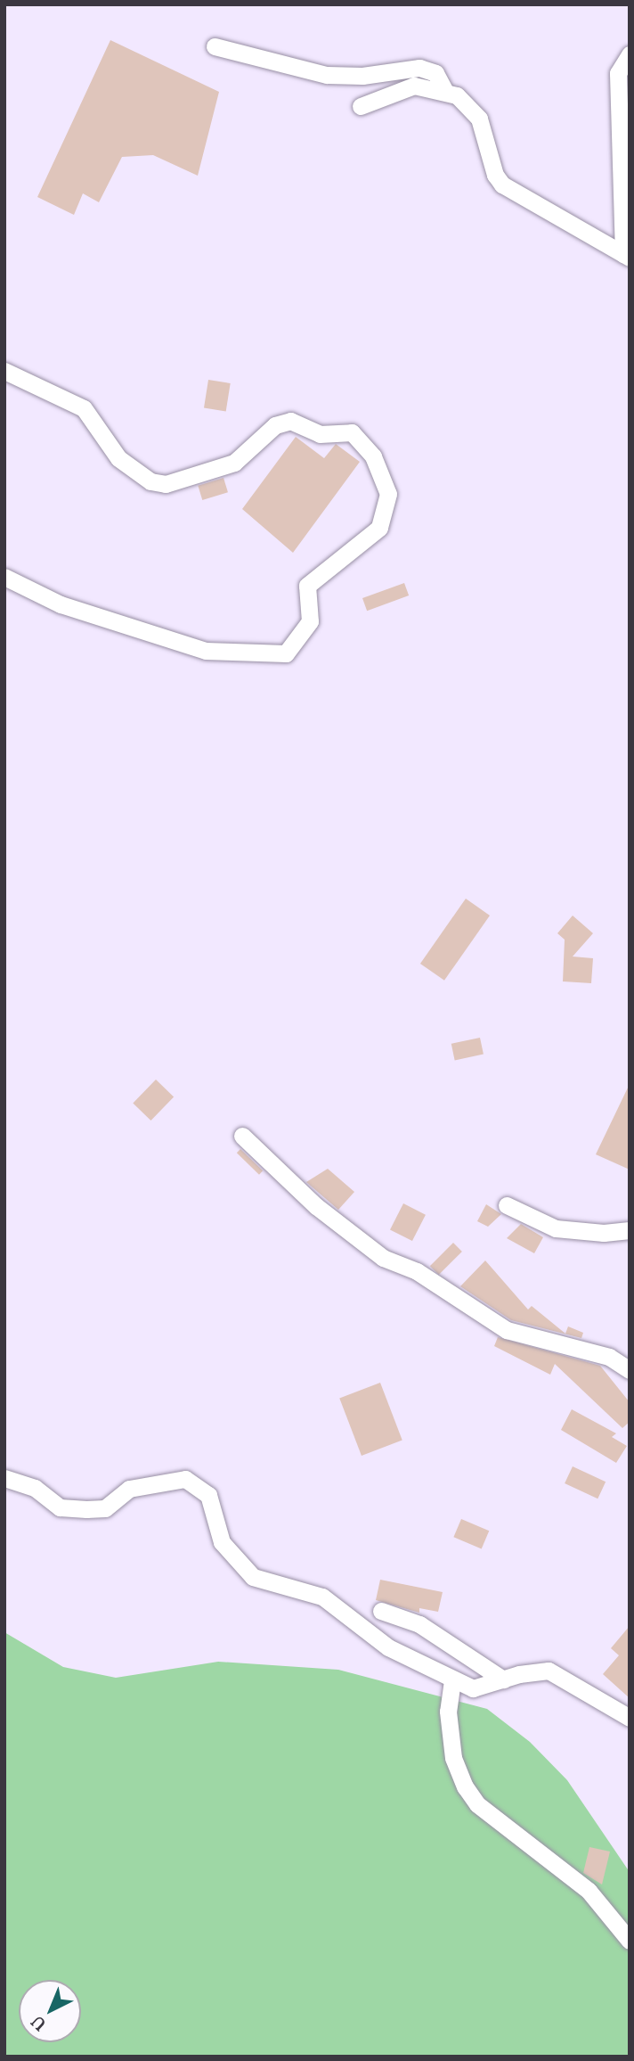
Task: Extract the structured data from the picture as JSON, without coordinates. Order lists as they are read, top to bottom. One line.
{"north":"bottom left"}
